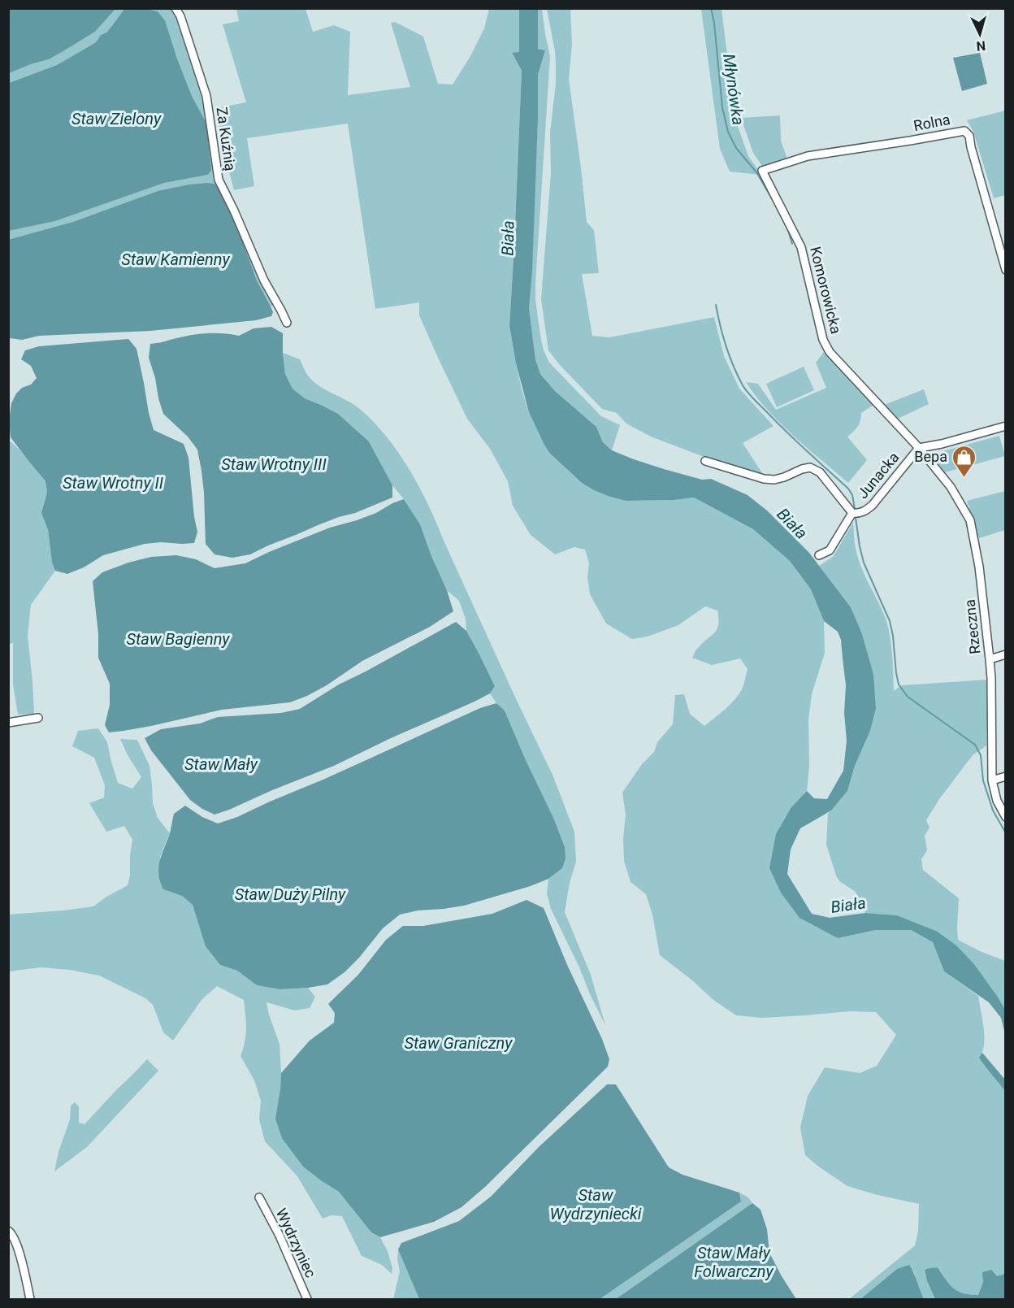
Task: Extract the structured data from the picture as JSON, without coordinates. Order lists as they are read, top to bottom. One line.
{"streets":{"street":["Rolna","Za Kuźnią","Komorowicka","Junacka","Rzeczna","Wydrzyniec"]},"crossings":[["Rolna","Komorowicka"],["Komorowicka","Junacka"],["Komorowicka","Rzeczna"],["Junacka","Rzeczna"]],"water":["Młynówka","Staw Zielony","Biała","Staw Kamienny","Staw Wrotny III","Staw Wrotny II","Staw Bagienny","Staw Mały","Staw Duży Pilny","Staw Graniczny","Staw Wydrzyniecki","Staw Mały Folwarczny"],"places":{"shop":["Bepa"]},"north":"bottom"}
